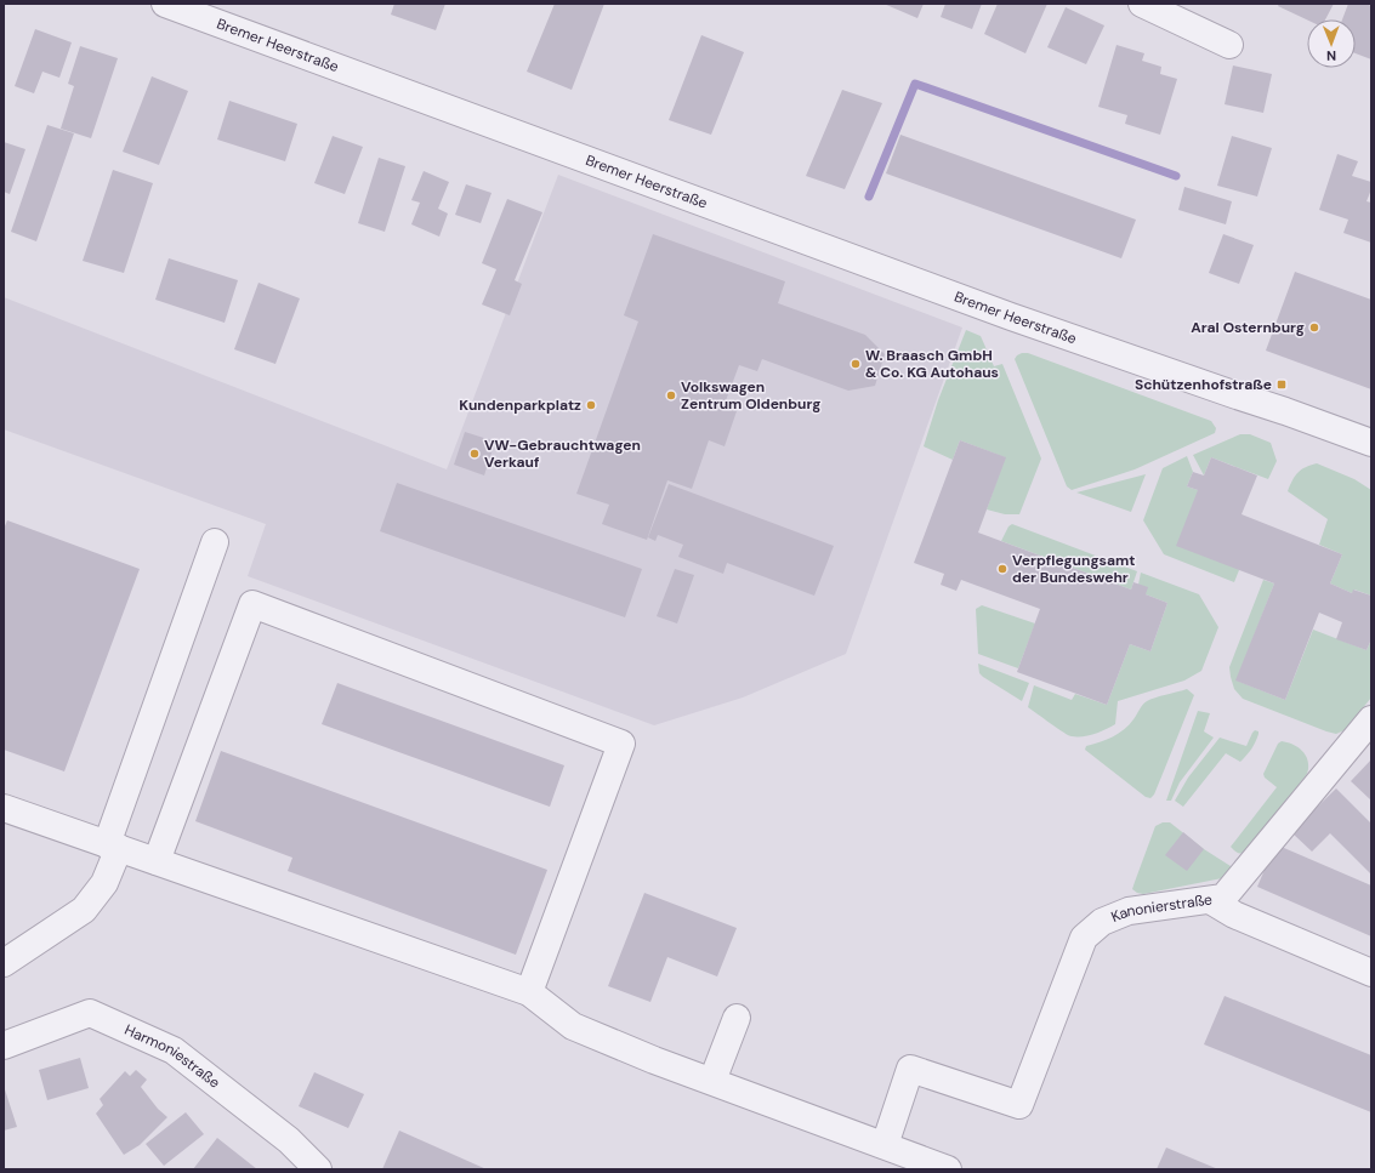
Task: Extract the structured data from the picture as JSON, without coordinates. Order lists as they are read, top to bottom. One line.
{"streets":{"street":["Bremer Heerstraße","Kanonierstraße","Harmoniestraße"]},"places":{"other":["Aral Osternburg","W. Braasch GmbH & Co. KG Autohaus","Volkswagen Zentrum Oldenburg","Kundenparkplatz","VW-Gebrauchtwagen Verkauf","Verpflegungsamt der Bundeswehr"],"transit":["Schützenhofstraße"]},"north":"bottom"}
